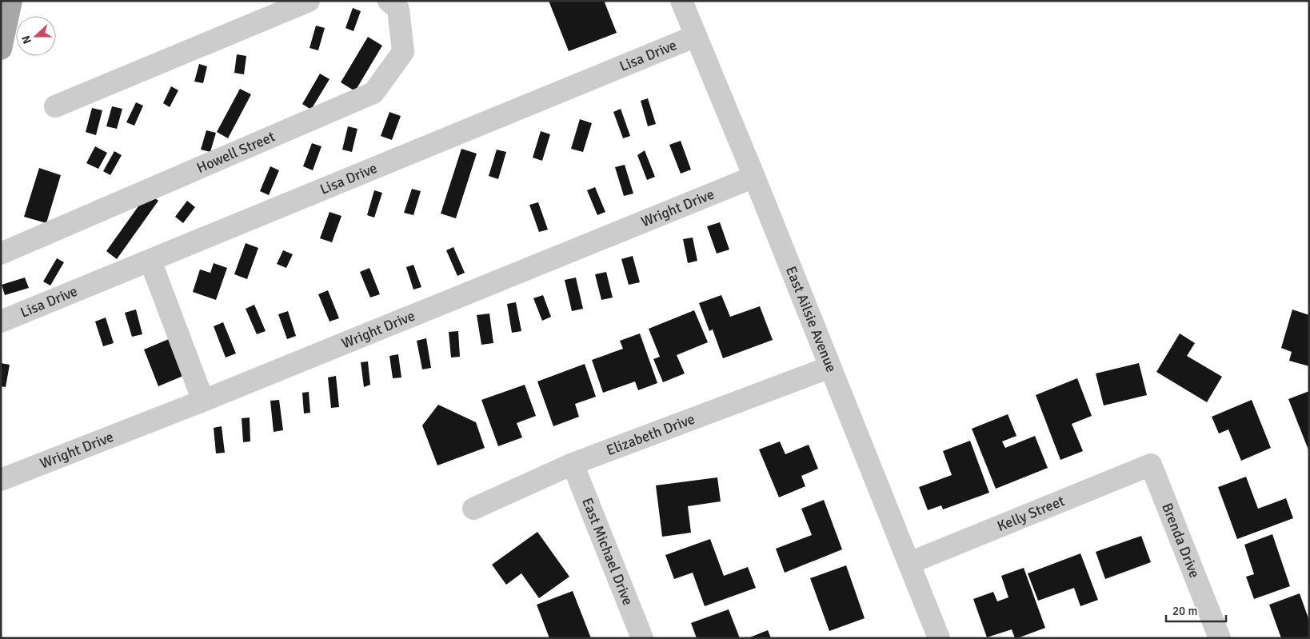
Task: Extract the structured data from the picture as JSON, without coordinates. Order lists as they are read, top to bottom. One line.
{"streets":{"street":["Lisa Drive","Howell Street","Wright Drive","East Ailsie Avenue","Elizabeth Drive","Kelly Street","Brenda Drive","East Michael Drive"]},"crossings":[["Lisa Drive","East Ailsie Avenue"],["Wright Drive","East Ailsie Avenue"],["East Ailsie Avenue","Elizabeth Drive"],["East Ailsie Avenue","Kelly Street"],["Elizabeth Drive","East Michael Drive"],["Kelly Street","Brenda Drive"]],"scale_bar":"20 m","north":"left"}
